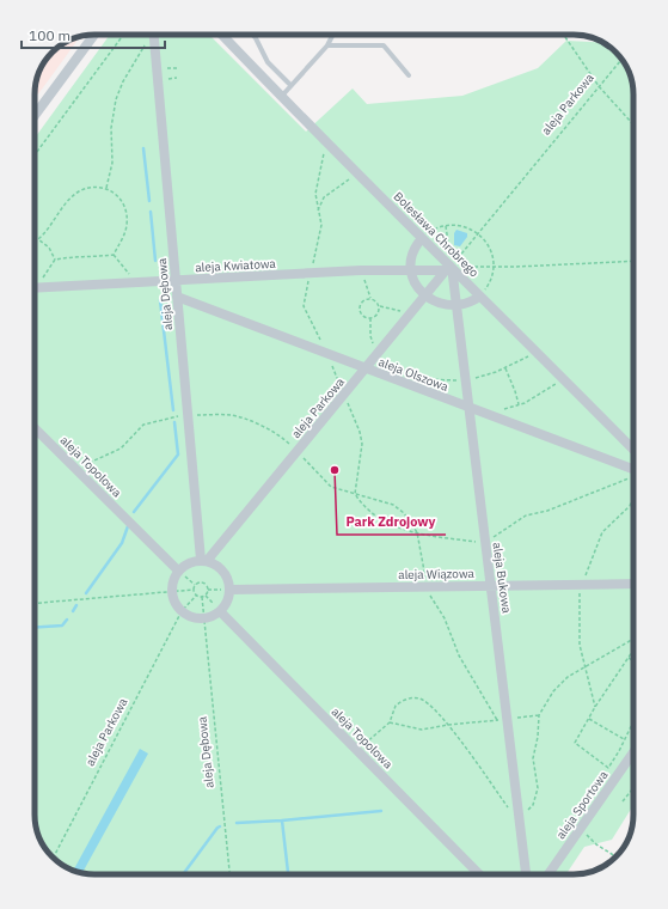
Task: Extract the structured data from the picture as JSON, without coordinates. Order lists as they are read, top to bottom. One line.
{"streets":{"street":["aleja Parkowa","Bolesława Chrobrego","aleja Kwiatowa","aleja Dębowa","aleja Olszowa","aleja Topolowa","aleja Wiązowa","aleja Bukowa","aleja Sportowa"]},"crossings":[["aleja Parkowa","aleja Kwiatowa"],["aleja Parkowa","aleja Dębowa"],["aleja Parkowa","aleja Olszowa"],["aleja Parkowa","aleja Bukowa"],["aleja Kwiatowa","aleja Dębowa"],["aleja Kwiatowa","aleja Bukowa"],["aleja Dębowa","aleja Olszowa"],["aleja Olszowa","aleja Bukowa"],["aleja Wiązowa","aleja Bukowa"]],"places":["Park Zdrojowy"],"scale_bar":"100 m"}
